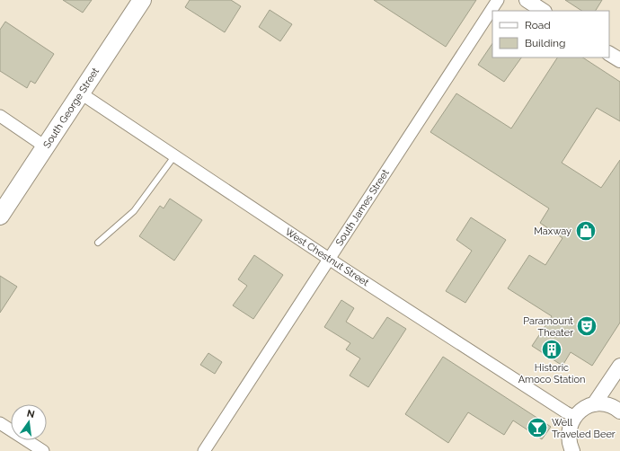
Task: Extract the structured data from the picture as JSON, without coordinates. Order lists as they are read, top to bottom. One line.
{"streets":{"main road":["South George Street"],"street":["South James Street","West Chestnut Street"]},"crossings":[["South George Street","West Chestnut Street"],["South James Street","West Chestnut Street"]],"places":{"shop":["Maxway"],"theatre":["Paramount Theater"],"building":["Historic Amoco Station"],"bar":["Well Traveled Beer"]},"legend":["Road","Building"],"north":"top"}
